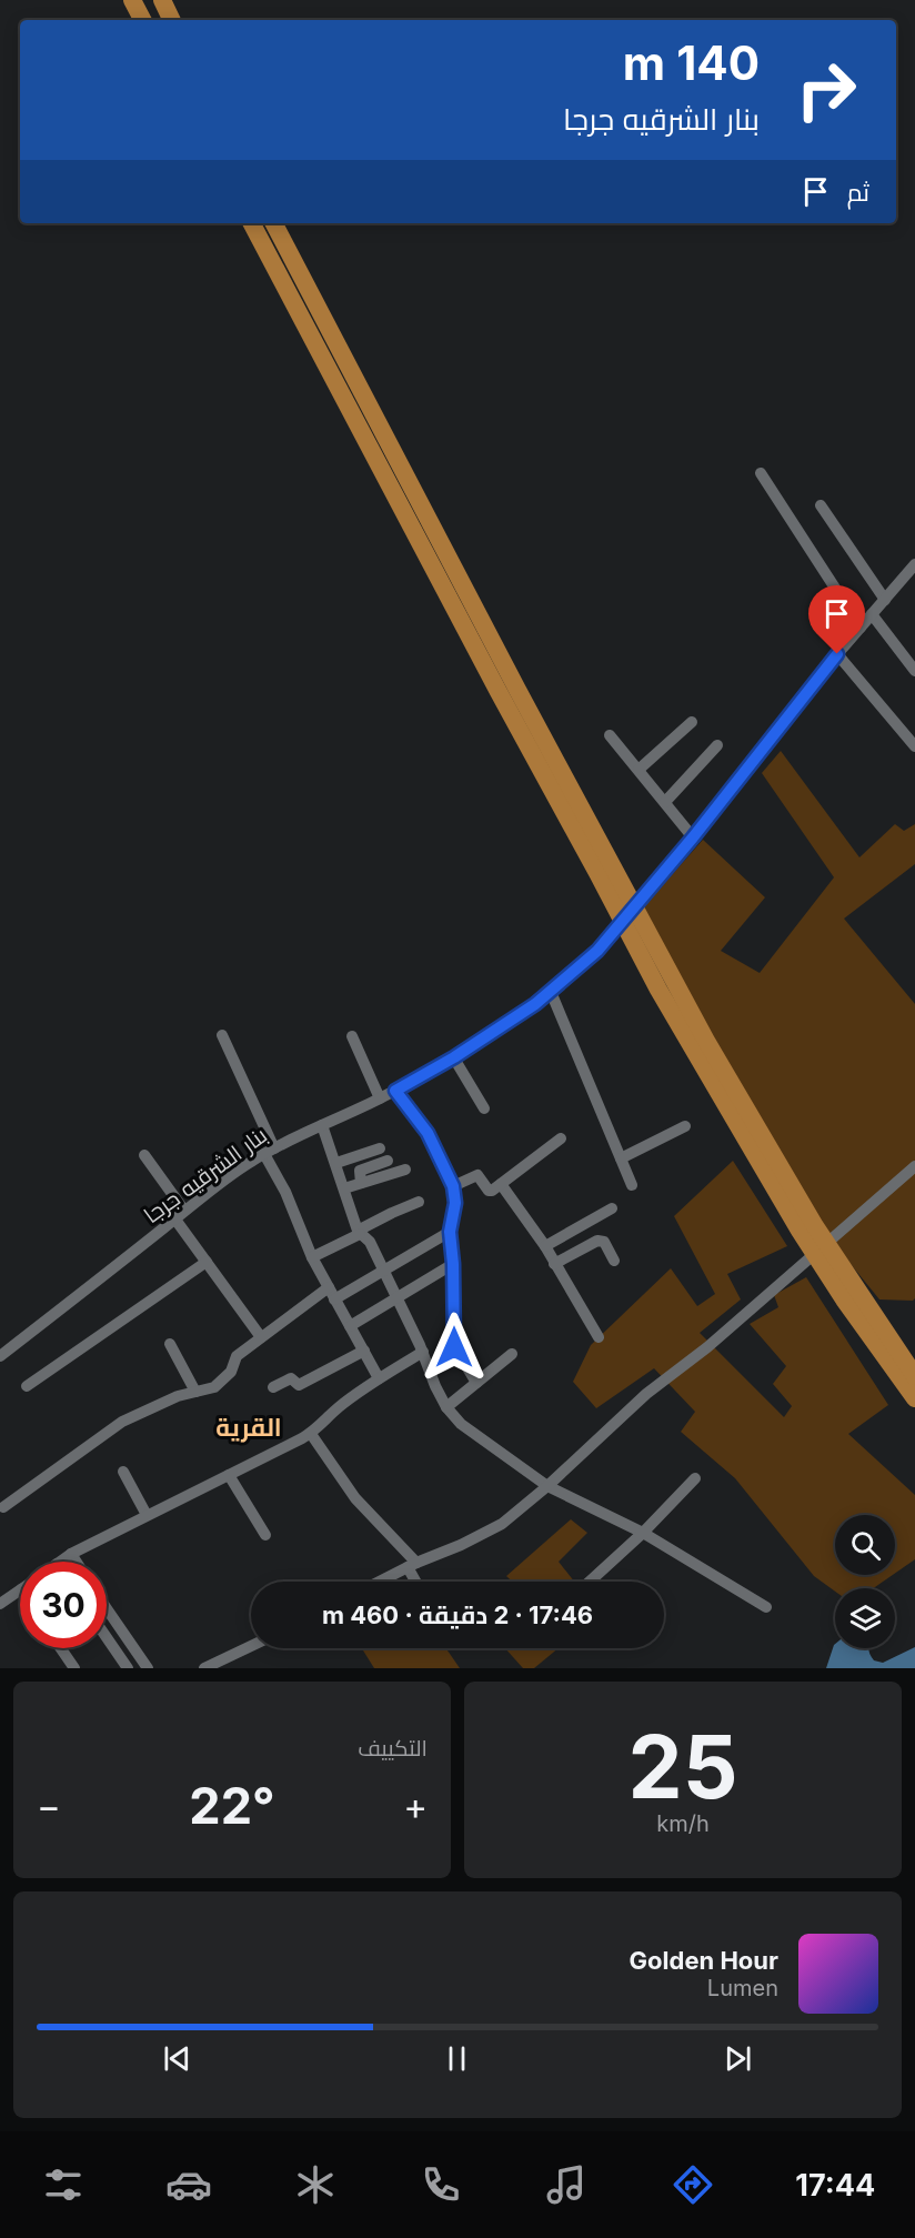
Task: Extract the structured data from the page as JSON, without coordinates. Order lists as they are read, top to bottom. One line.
{"streets":{"street":["بنار الشرقيه جرجا"]},"districts":["القرية"],"page":{"turn":["140 m","بنار الشرقيه جرجا"],"then":"ثم","limit":"30","trip":"17:46 · 2 دقيقة · 460 m","tile":[["25","km/h"],"التكييف"],"heat":["−","22°","+"],"song":["Golden Hour","Lumen"],"tabs":"17:44"}}
